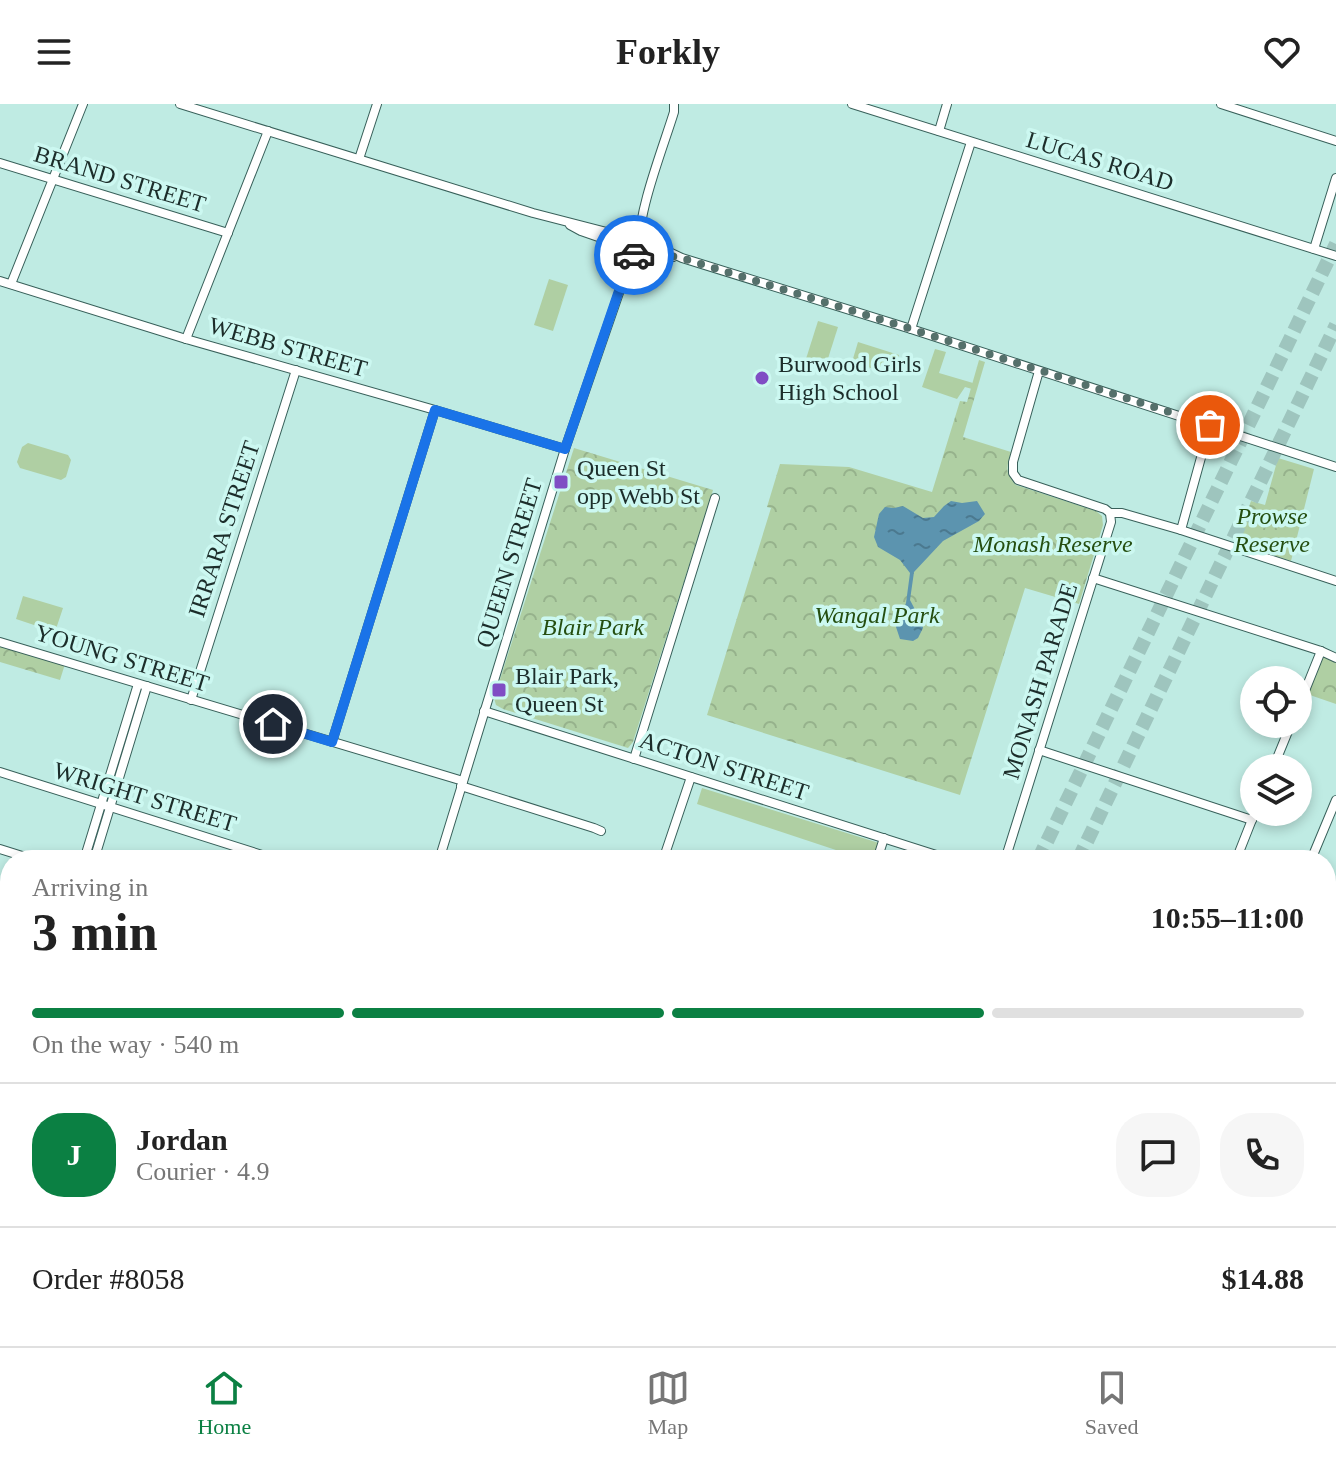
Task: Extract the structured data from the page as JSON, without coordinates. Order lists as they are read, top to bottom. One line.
{"streets":{"street":["LUCAS ROAD","BRAND STREET","WEBB STREET","IRRARA STREET","QUEEN STREET","YOUNG STREET","MONASH PARADE","ACTON STREET","WRIGHT STREET"]},"crossings":[["WEBB STREET","IRRARA STREET"],["WEBB STREET","QUEEN STREET"],["IRRARA STREET","YOUNG STREET"],["QUEEN STREET","YOUNG STREET"],["QUEEN STREET","ACTON STREET"]],"parks":["Prowse Reserve","Monash Reserve","Wangal Park","Blair Park"],"places":{"other":["Burwood Girls High School"],"transit":["Queen St opp Webb St","Blair Park, Queen St"]},"page":{"header":"Forkly","heading":["3 min","Arriving in","10:55–11:00"],"panel":["Jordan","Courier · 4.9","Order #8058","$14.88"],"bar":"On the way · 540 m","round":"J","tabs":["Home","Map","Saved"]}}
